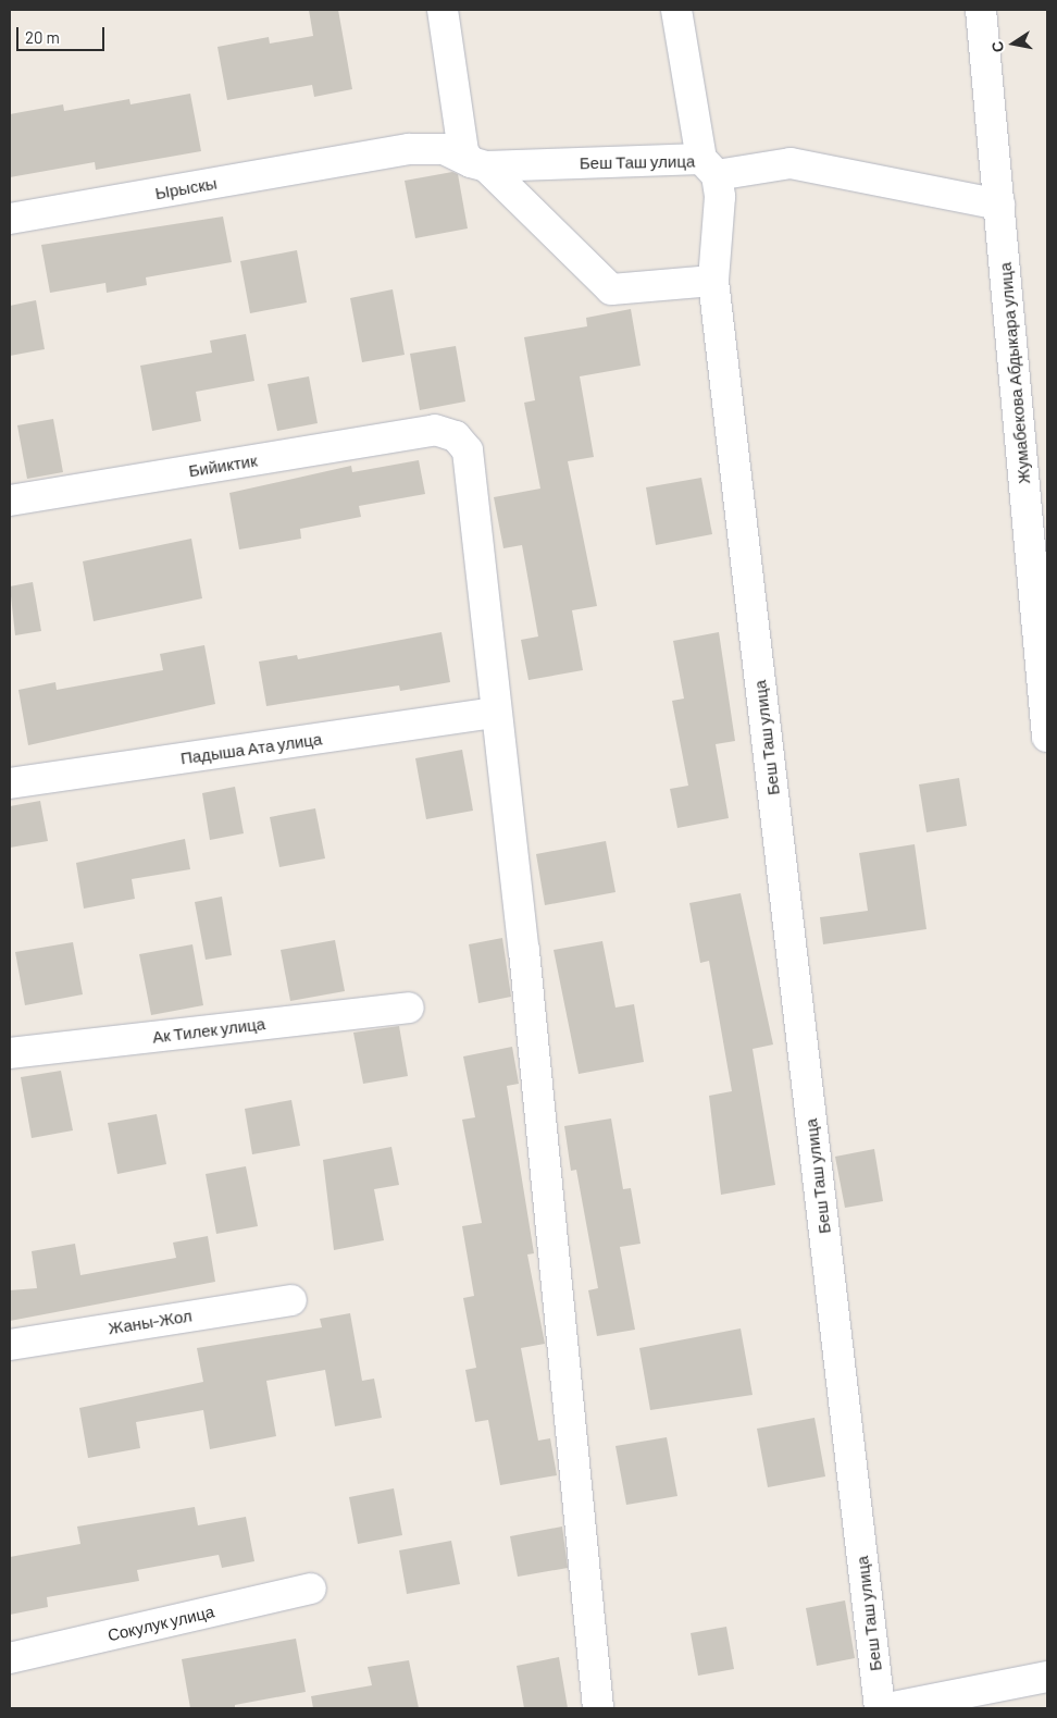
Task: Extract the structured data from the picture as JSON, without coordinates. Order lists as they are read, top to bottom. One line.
{"streets":{"street":["Беш Таш улица","Ырыскы","Жумабекова Абдыкара улица","Бийиктик","Падыша Ата улица","Ак Тилек улица","Жаны-Жол","Сокулук улица"]},"crossings":[["Беш Таш улица","Ырыскы"],["Бийиктик","Падыша Ата улица"]],"scale_bar":"20 m","north":"left"}
